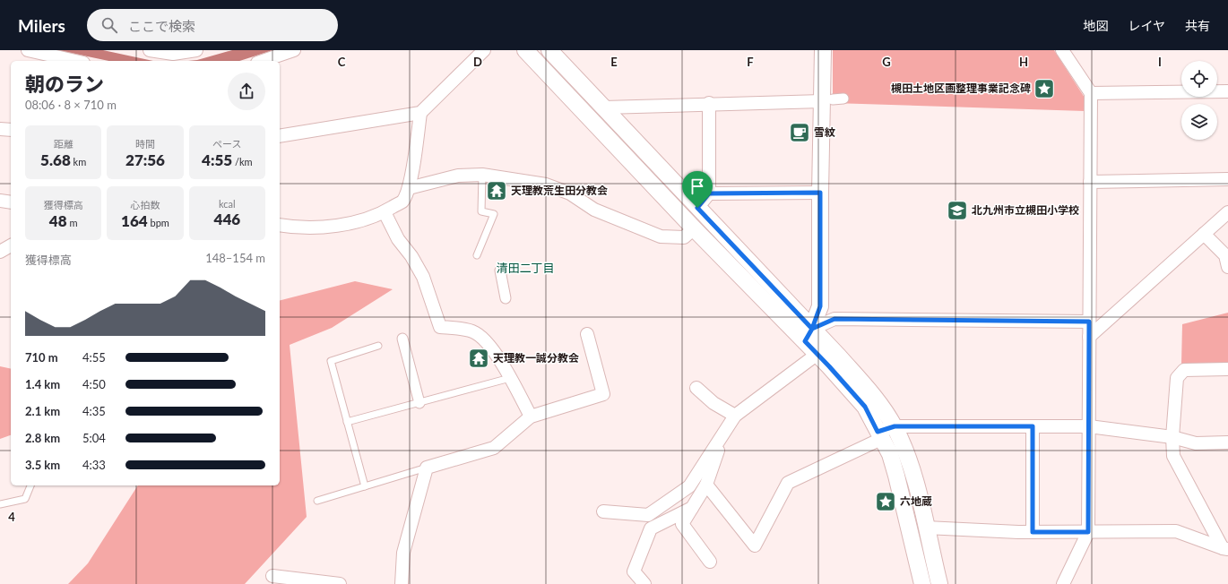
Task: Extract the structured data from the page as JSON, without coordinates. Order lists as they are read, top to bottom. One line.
{"districts":["清田二丁目"],"places":{"place":["槻田土地区画整理事業記念碑","六地蔵"],"cafe":["雪紋"],"temple":["天理教荒生田分教会","天理教一誠分教会"],"school or university":["北九州市立槻田小学校"]},"page":{"header":"Milers","search":"ここで検索","nav":["地図","レイヤ","共有"],"heading":["朝のラン","08:06 · 8 × 710 m"],"stats":[["距離","5.68 km"],["時間","27:56"],["ペース","4:55 /km"],["獲得標高","48 m"],["心拍数","164 bpm"],["kcal","446"]],"chart":["獲得標高","148–154 m"],"list":[{"name":"710 m","note":"4:55"},{"name":"1.4 km","note":"4:50"},{"name":"2.1 km","note":"4:35"},{"name":"2.8 km","note":"5:04"},{"name":"3.5 km","note":"4:33"}]},"grid":{"columns":["C","D","E","F","G","H","I"],"rows":["4"]}}
